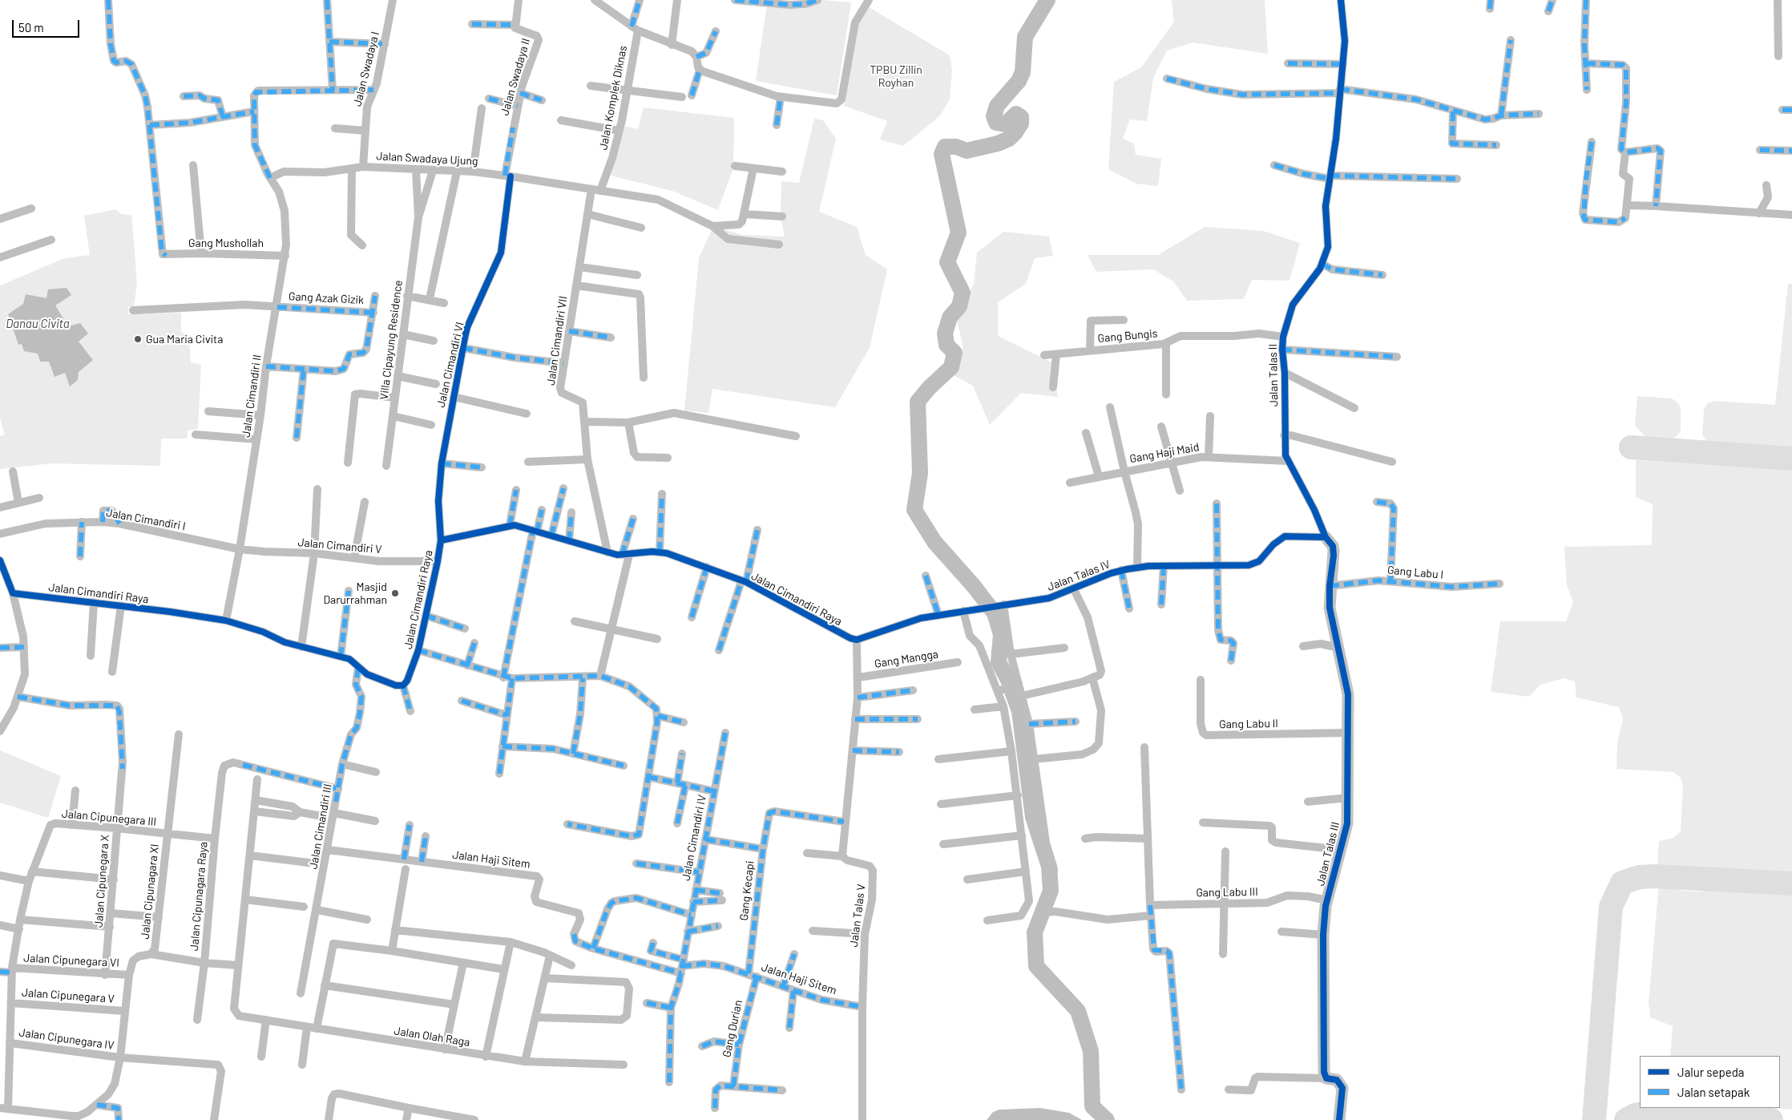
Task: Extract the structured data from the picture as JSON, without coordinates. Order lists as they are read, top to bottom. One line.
{"streets":{"street":["Jalan Swadaya I","Jalan Swadaya II","Jalan Komplek Diknas","Jalan Swadaya Ujung","Gang Mushollah","Gang Azak Gizik","Gang Bungis","Villa Cipayung Residence","Jalan Cimandiri VII","Jalan Cimandiri VI","Jalan Talas II","Jalan Cimandiri II","Gang Haji Maid","Jalan Cimandiri I","Jalan Cimandiri V","Gang Labu I","Jalan Talas IV","Jalan Cimandiri Raya","Gang Mangga","Gang Labu II","Jalan Cipunegara III","Jalan Cimandiri III","Jalan Cimandiri IV","Jalan Talas III","Jalan Haji Sitem","Jalan Cipunegara X","Gang Kecapi","Jalan Cipunagara XI","Gang Labu III","Jalan Cipunagara Raya","Jalan Talas V","Jalan Cipunegara VI","Jalan Cipunegara V","Gang Durian","Jalan Olah Raga","Jalan Cipunegara IV"]},"crossings":[["Jalan Swadaya I","Jalan Swadaya Ujung"],["Jalan Swadaya II","Jalan Swadaya Ujung"],["Jalan Swadaya II","Jalan Cimandiri VI"],["Jalan Komplek Diknas","Jalan Swadaya Ujung"],["Jalan Komplek Diknas","Jalan Cimandiri VII"],["Jalan Swadaya Ujung","Villa Cipayung Residence"],["Jalan Swadaya Ujung","Jalan Cimandiri VII"],["Jalan Swadaya Ujung","Jalan Cimandiri VI"],["Jalan Swadaya Ujung","Jalan Cimandiri II"],["Gang Mushollah","Jalan Cimandiri II"],["Gang Azak Gizik","Jalan Cimandiri II"],["Gang Bungis","Jalan Talas II"],["Jalan Cimandiri VII","Jalan Cimandiri Raya"],["Jalan Cimandiri VI","Jalan Cimandiri Raya"],["Jalan Talas II","Gang Haji Maid"],["Jalan Talas II","Jalan Talas IV"],["Jalan Talas II","Jalan Talas III"],["Jalan Cimandiri II","Jalan Cimandiri I"],["Jalan Cimandiri II","Jalan Cimandiri V"],["Jalan Cimandiri II","Jalan Cimandiri Raya"],["Jalan Cimandiri I","Jalan Cimandiri V"],["Jalan Cimandiri V","Jalan Cimandiri Raya"],["Gang Labu I","Jalan Talas III"],["Jalan Talas IV","Jalan Cimandiri Raya"],["Jalan Talas IV","Jalan Talas III"],["Jalan Cimandiri Raya","Jalan Cimandiri III"],["Gang Labu II","Jalan Talas III"],["Jalan Cipunegara III","Jalan Cipunegara X"],["Jalan Cipunegara III","Jalan Cipunagara XI"],["Jalan Cipunegara III","Jalan Cipunagara Raya"],["Jalan Cipunegara III","Jalan Cipunegara VI"],["Jalan Cipunegara III","Jalan Cipunegara V"],["Jalan Cipunegara III","Jalan Cipunegara IV"],["Jalan Cimandiri III","Jalan Haji Sitem"],["Jalan Cimandiri III","Jalan Cipunagara Raya"],["Jalan Cimandiri IV","Jalan Haji Sitem"],["Jalan Talas III","Gang Labu III"],["Jalan Haji Sitem","Gang Kecapi"],["Jalan Haji Sitem","Jalan Talas V"],["Jalan Haji Sitem","Gang Durian"],["Jalan Cipunegara X","Jalan Cipunegara VI"],["Gang Kecapi","Gang Durian"],["Jalan Cipunagara XI","Jalan Cipunagara Raya"]],"water":["Danau Civita"],"parks":["TPBU Zillin Royhan"],"places":["Gua Maria Civita","Masjid Darurrahman"],"legend":["Jalur sepeda","Jalan setapak"],"scale_bar":"50 m"}
